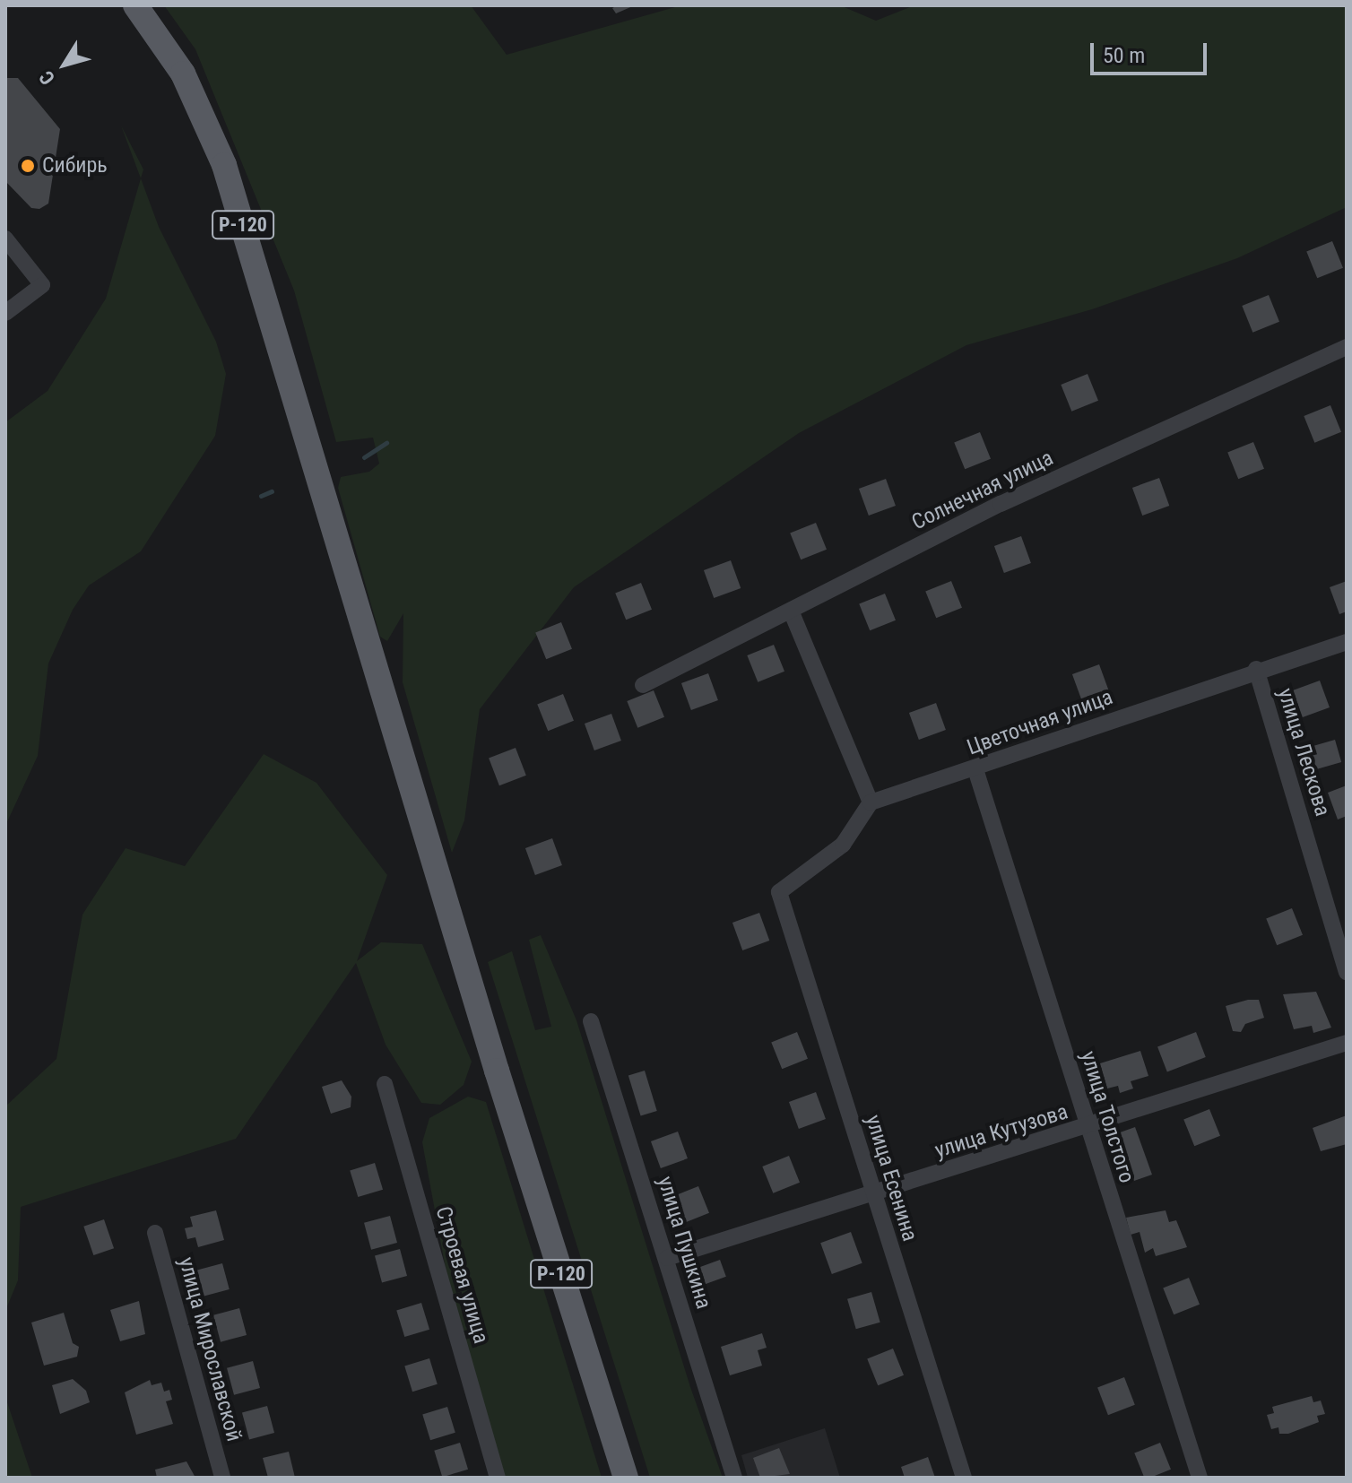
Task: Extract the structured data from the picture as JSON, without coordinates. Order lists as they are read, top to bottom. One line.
{"streets":{"main road":["Р-120"],"street":["Солнечная улица","Цветочная улица","улица Лескова","улица Толстого","улица Кутузова","улица Есенина","улица Пушкина","Строевая улица","улица Мирославской"]},"crossings":[["Цветочная улица","улица Лескова"],["Цветочная улица","улица Толстого"],["Цветочная улица","улица Есенина"],["улица Толстого","улица Кутузова"],["улица Кутузова","улица Есенина"],["улица Кутузова","улица Пушкина"]],"places":["Сибирь"],"scale_bar":"50 m","north":"bottom left"}
